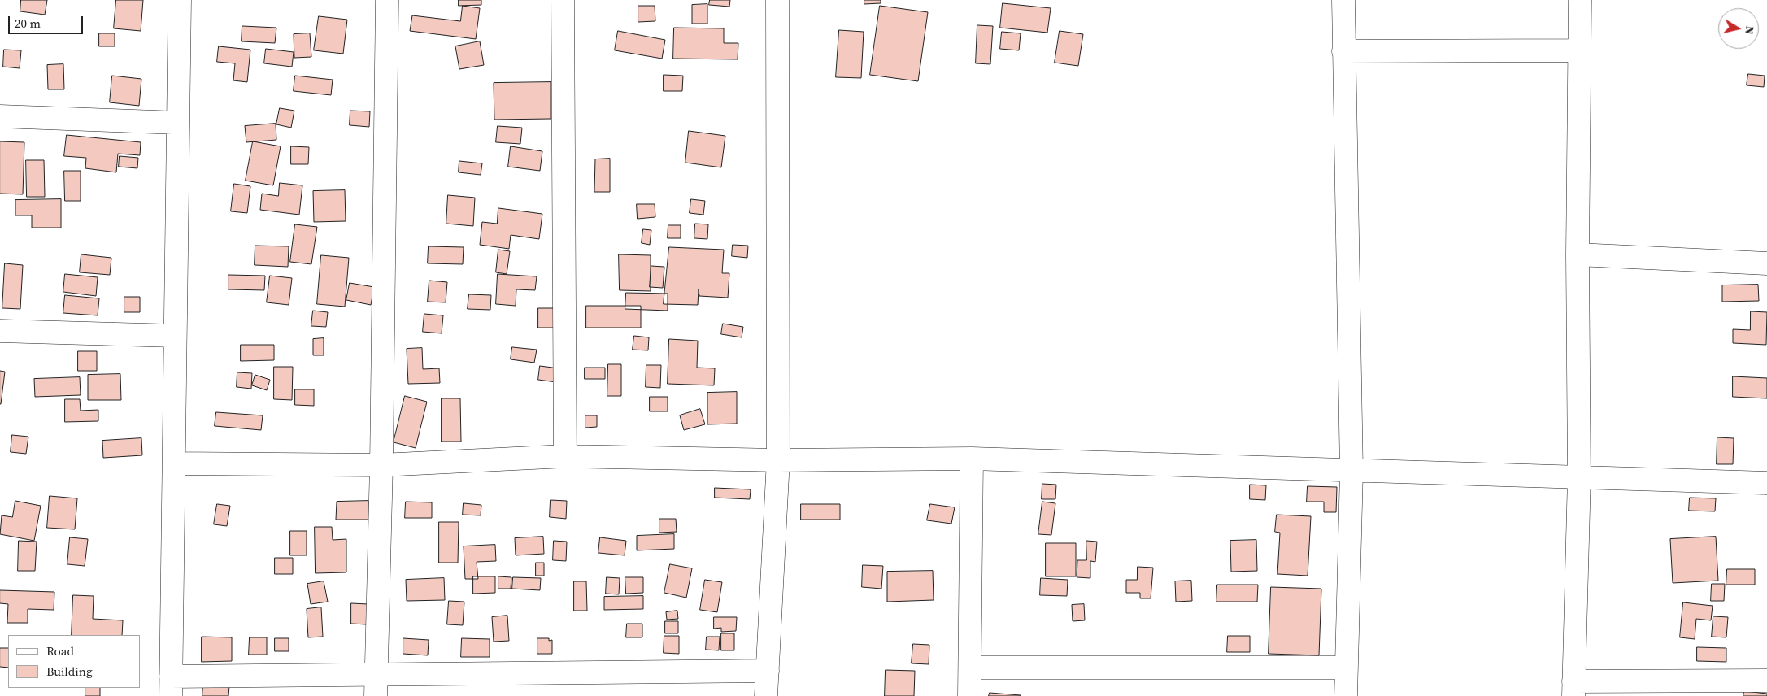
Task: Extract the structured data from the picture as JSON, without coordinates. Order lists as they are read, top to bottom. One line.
{"legend":["Road","Building"],"scale_bar":"20 m","north":"right"}
